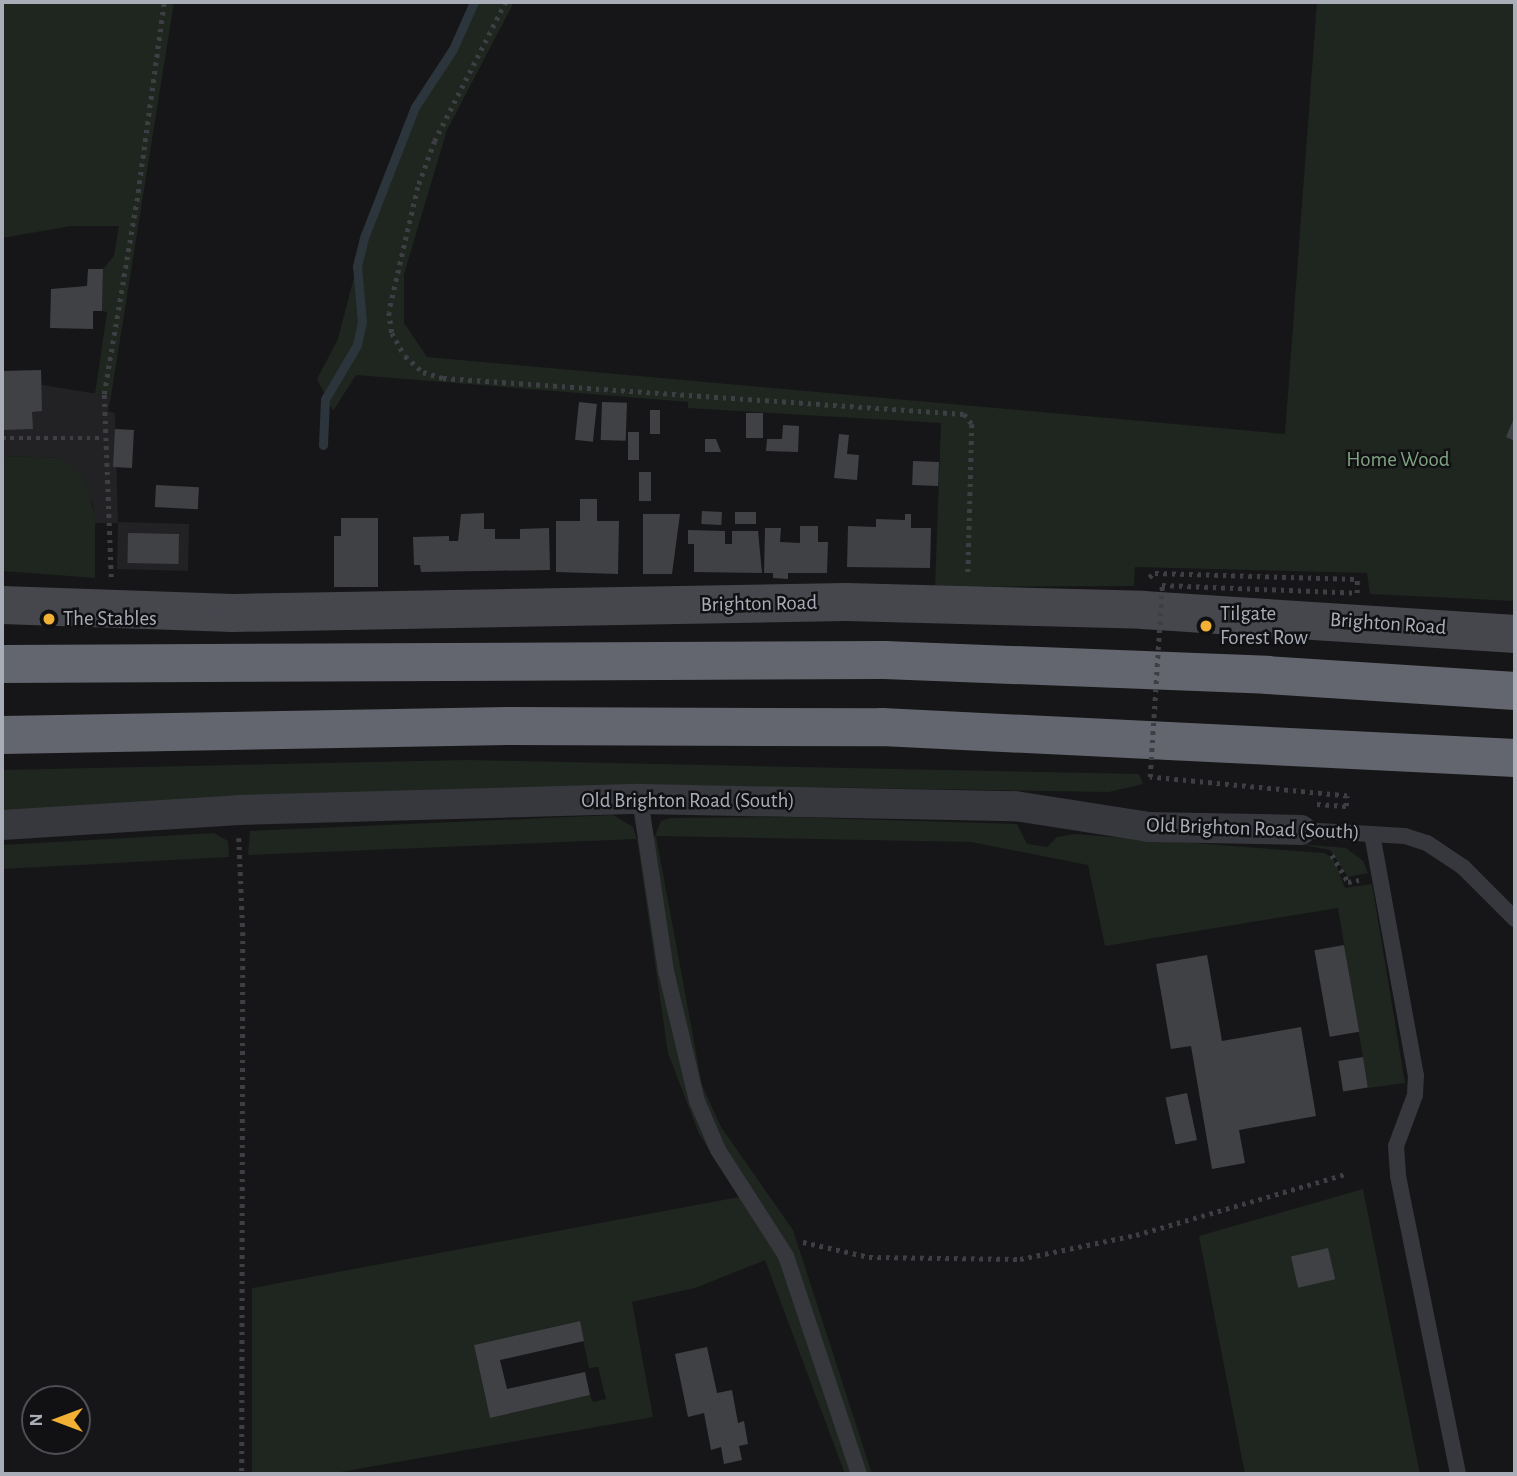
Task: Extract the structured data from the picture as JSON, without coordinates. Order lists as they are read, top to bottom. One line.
{"streets":{"street":["Brighton Road","Old Brighton Road (South)"]},"parks":["Home Wood"],"places":["The Stables","Tilgate Forest Row"],"north":"left"}
